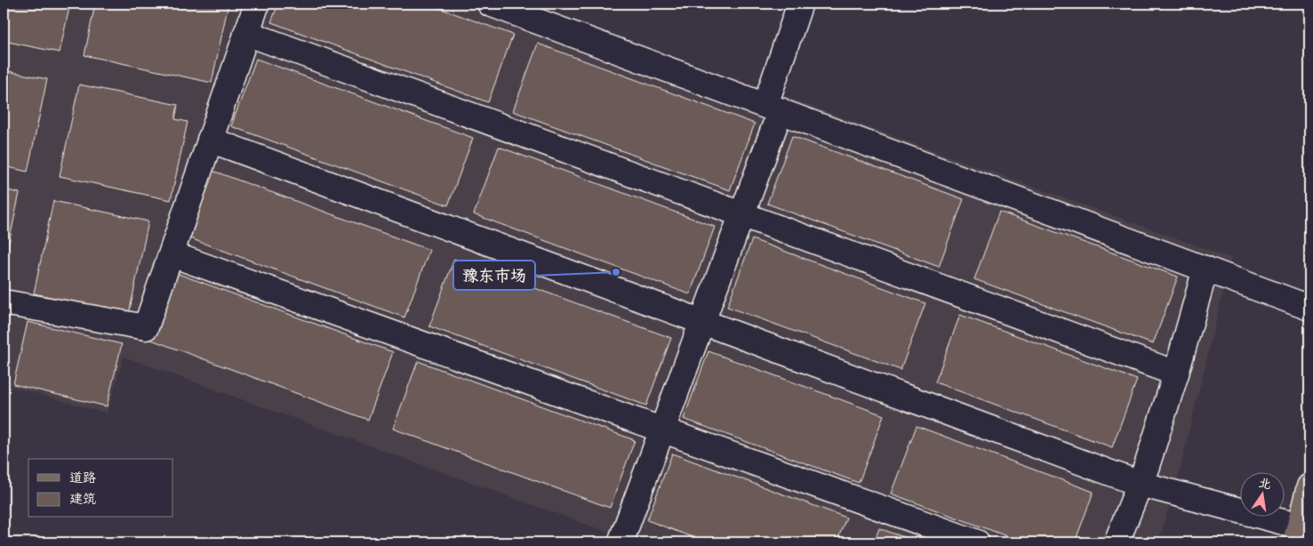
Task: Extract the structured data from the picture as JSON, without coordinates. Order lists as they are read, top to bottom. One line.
{"places":["豫东市场"],"legend":["道路","建筑"],"north":"top"}
